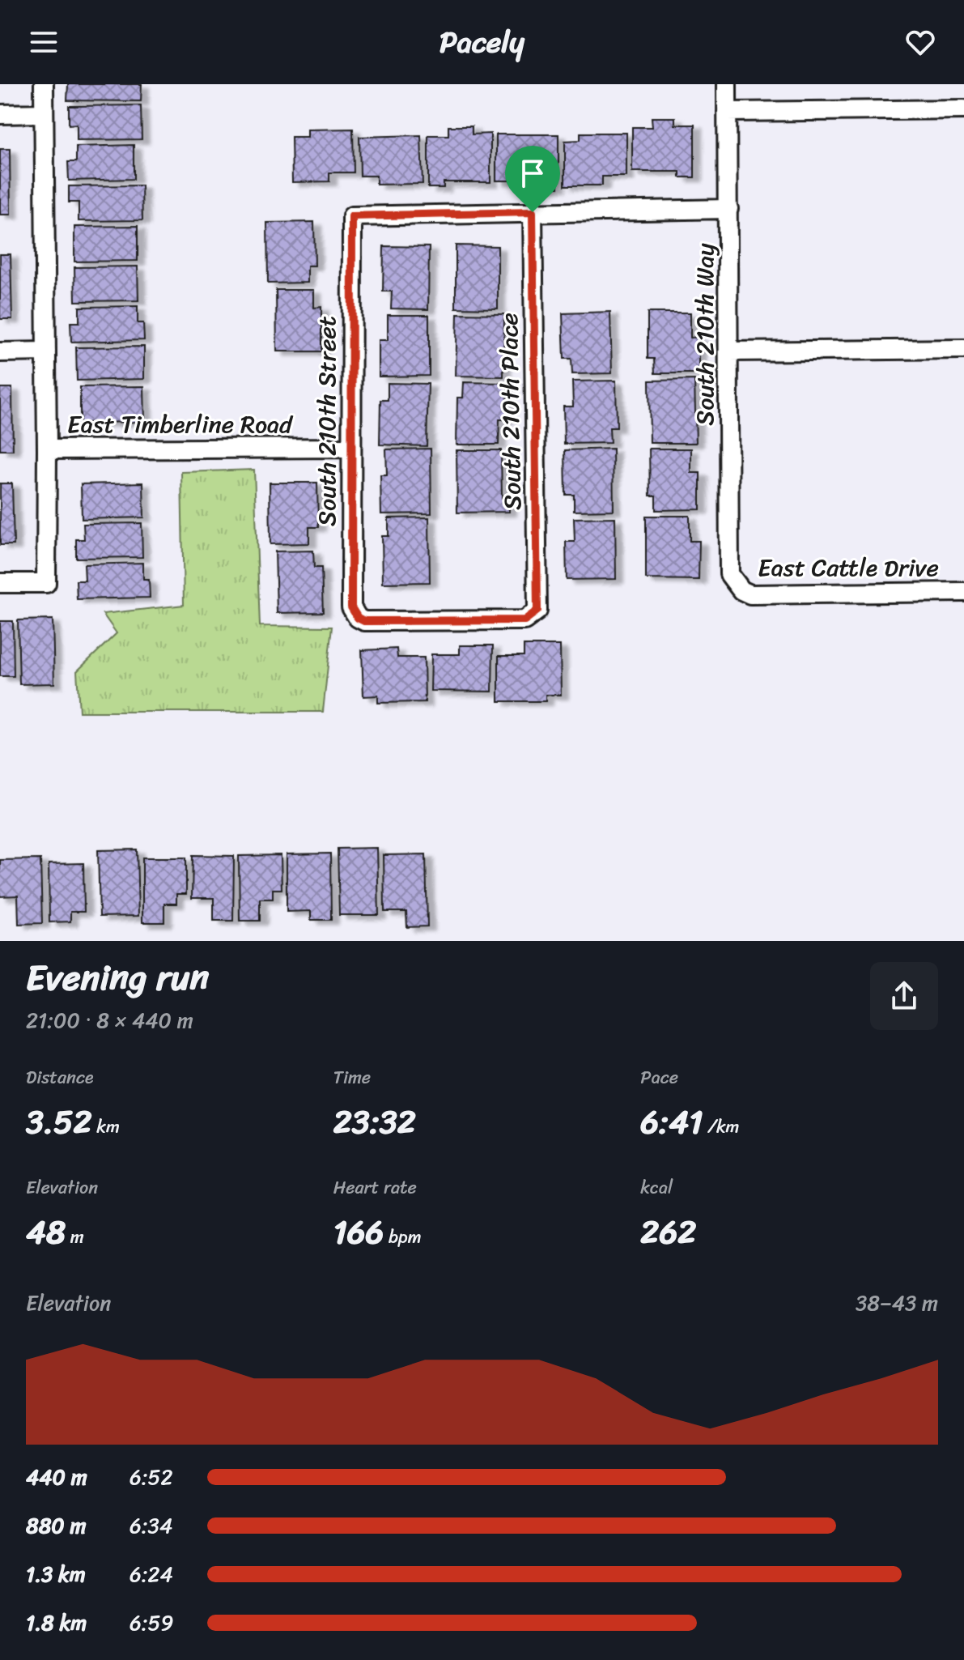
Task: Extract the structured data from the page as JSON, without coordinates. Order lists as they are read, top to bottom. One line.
{"streets":{"street":["South 210th Way","South 210th Place","South 210th Street","East Timberline Road","East Cattle Drive"]},"crossings":[["South 210th Way","East Cattle Drive"],["South 210th Place","South 210th Street"],["South 210th Street","East Timberline Road"]],"page":{"header":"Pacely","heading":["Evening run","21:00 · 8 × 440 m"],"stats":[["Distance","3.52 km"],["Time","23:32"],["Pace","6:41 /km"],["Elevation","48 m"],["Heart rate","166 bpm"],["kcal","262"]],"chart":["Elevation","38–43 m"],"list":[{"name":"440 m","note":"6:52"},{"name":"880 m","note":"6:34"},{"name":"1.3 km","note":"6:24"},{"name":"1.8 km","note":"6:59"}]}}
